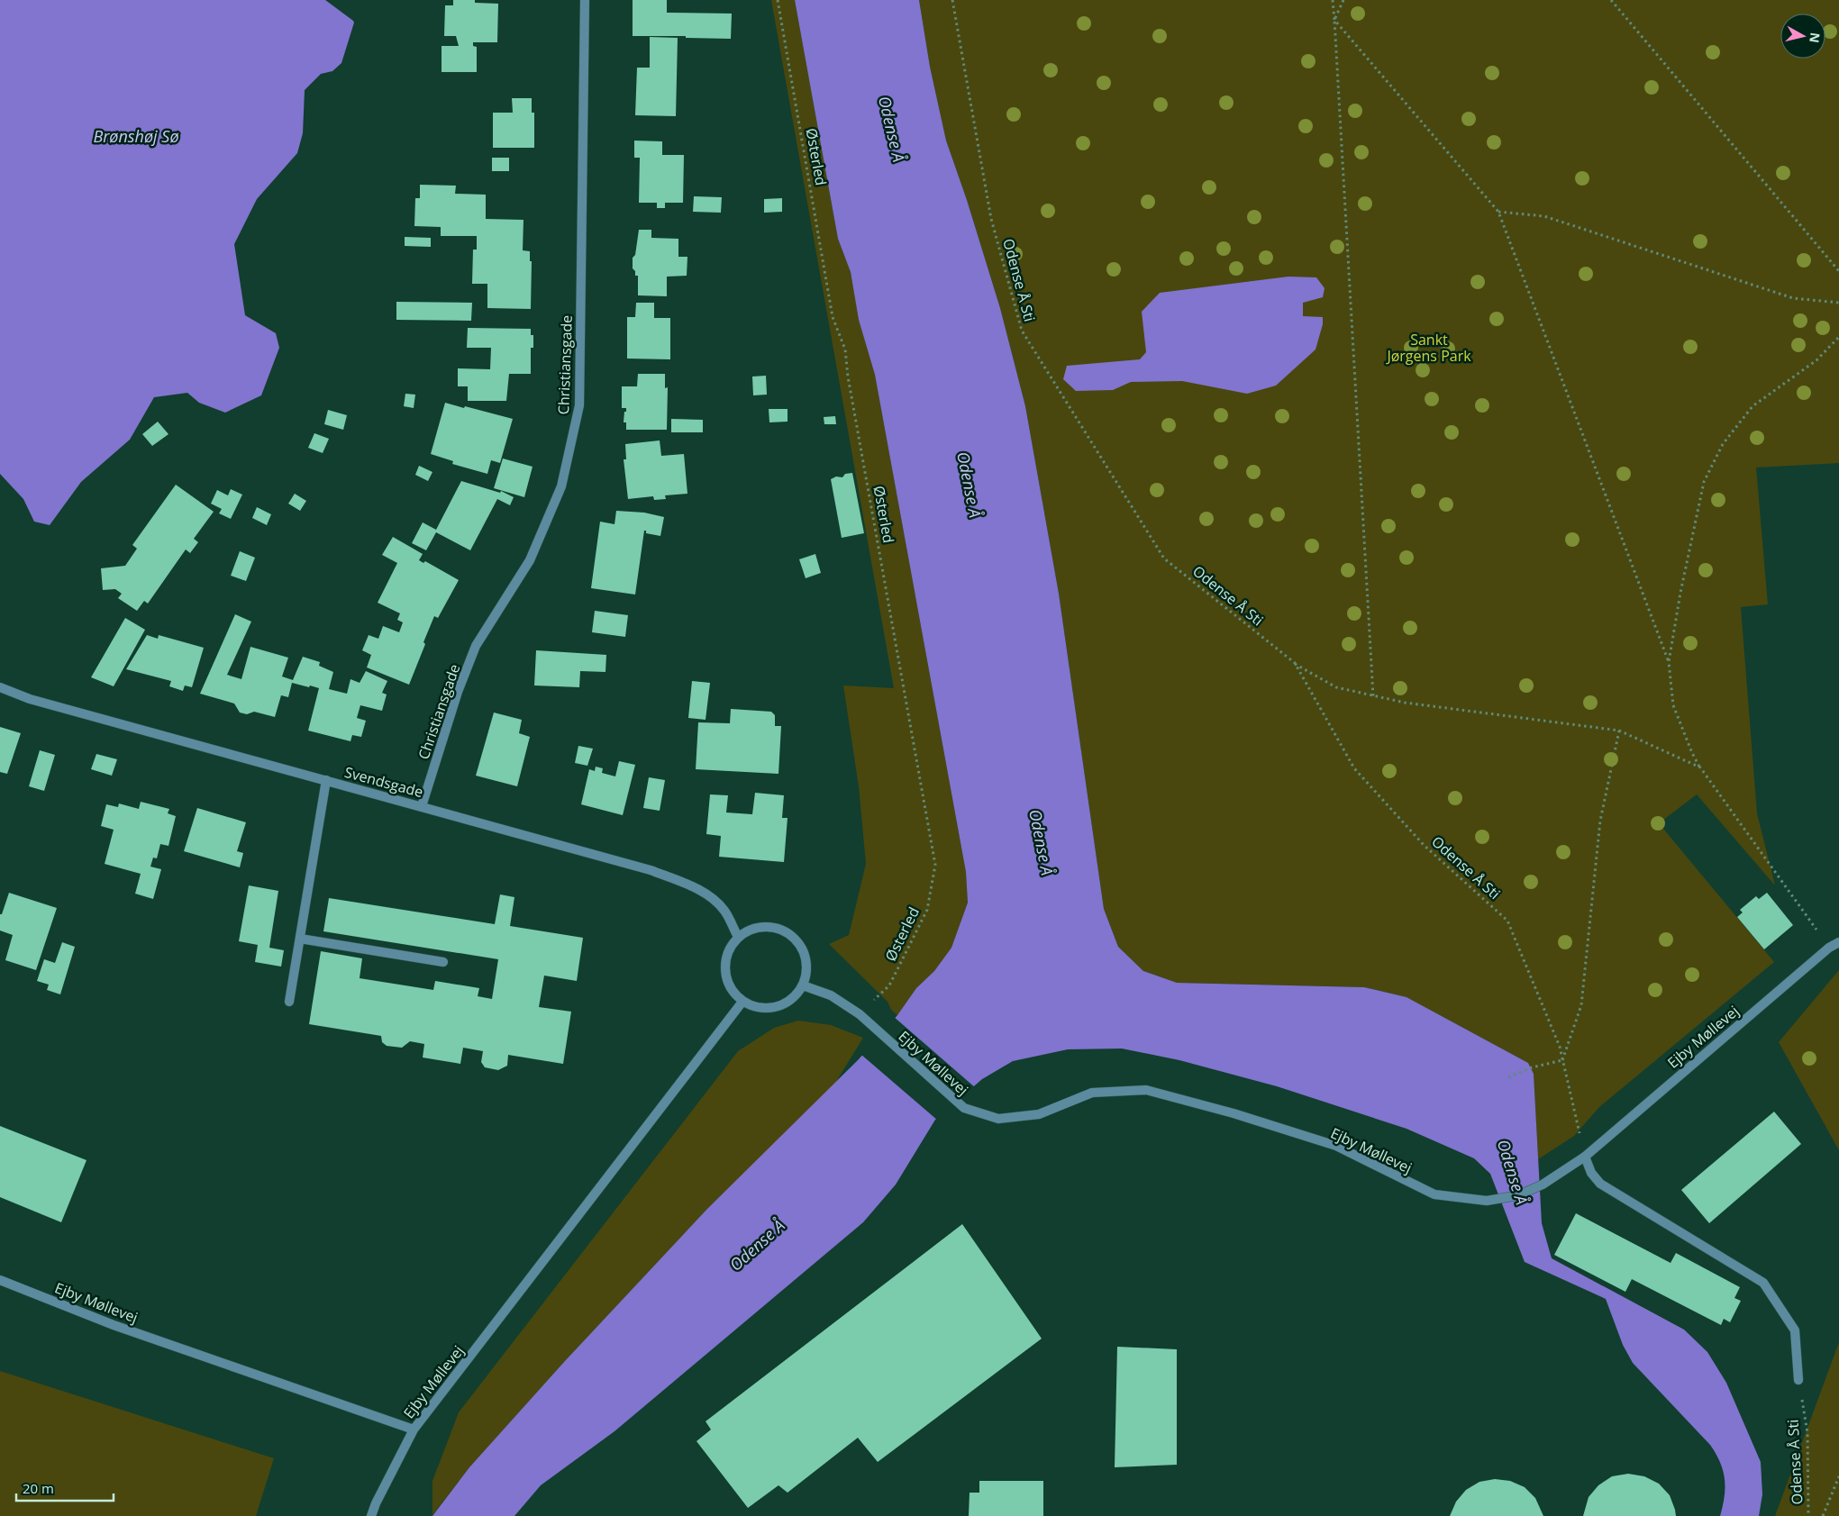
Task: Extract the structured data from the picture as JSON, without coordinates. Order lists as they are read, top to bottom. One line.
{"streets":{"street":["Christiansgade","Svendsgade","Ejby Møllevej"],"path":["Østerled","Odense Å Sti"]},"crossings":[["Østerled","Ejby Møllevej"],["Odense Å Sti","Ejby Møllevej"],["Christiansgade","Svendsgade"],["Svendsgade","Ejby Møllevej"]],"water":["Odense Å","Brønshøj Sø"],"parks":["Sankt Jørgens Park"],"scale_bar":"20 m","north":"right"}
